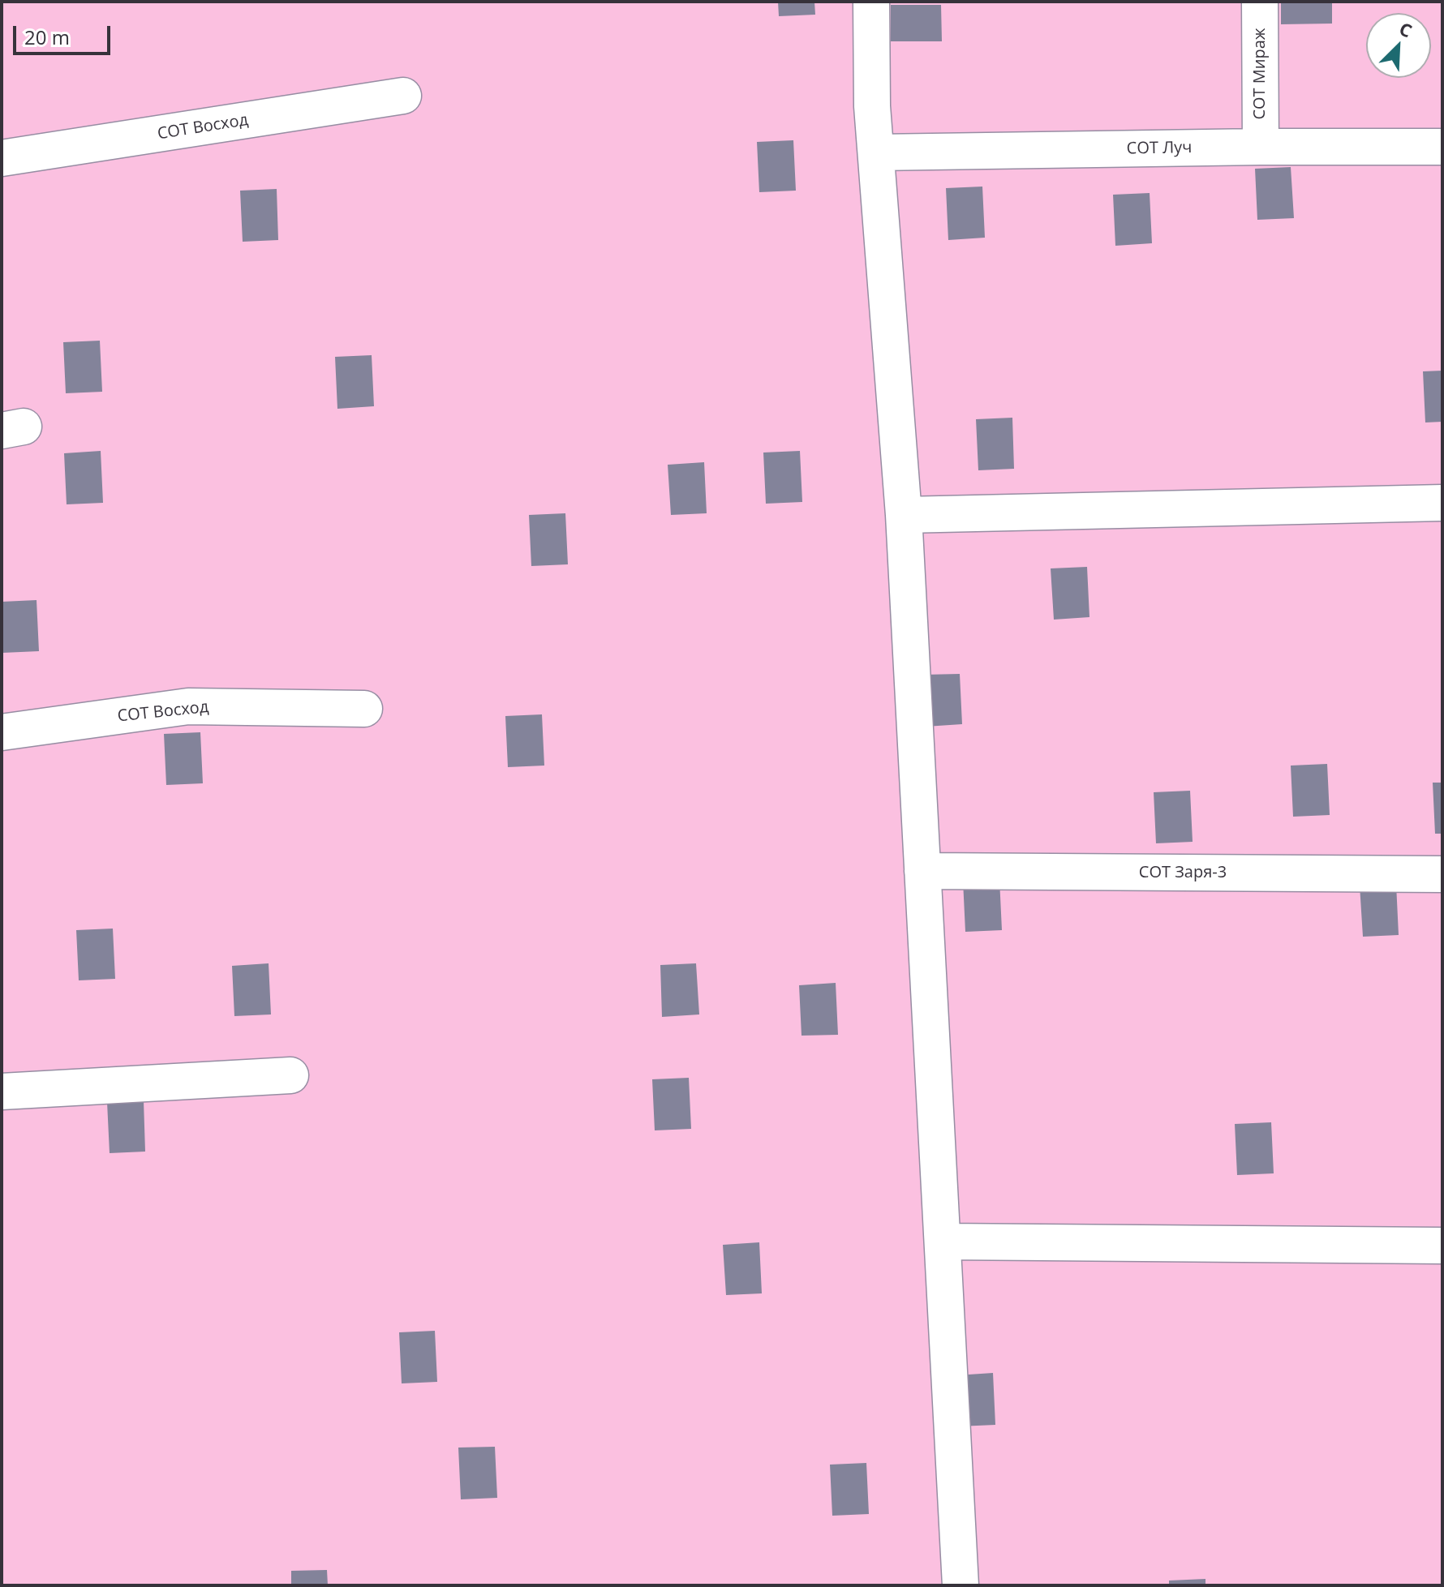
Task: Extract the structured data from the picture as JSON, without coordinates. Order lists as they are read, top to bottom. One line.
{"streets":{"street":["СОТ Мираж","СОТ Восход","СОТ Луч","СОТ Заря-3"]},"crossings":[["СОТ Мираж","СОТ Луч"]],"scale_bar":"20 m","north":"top right"}
